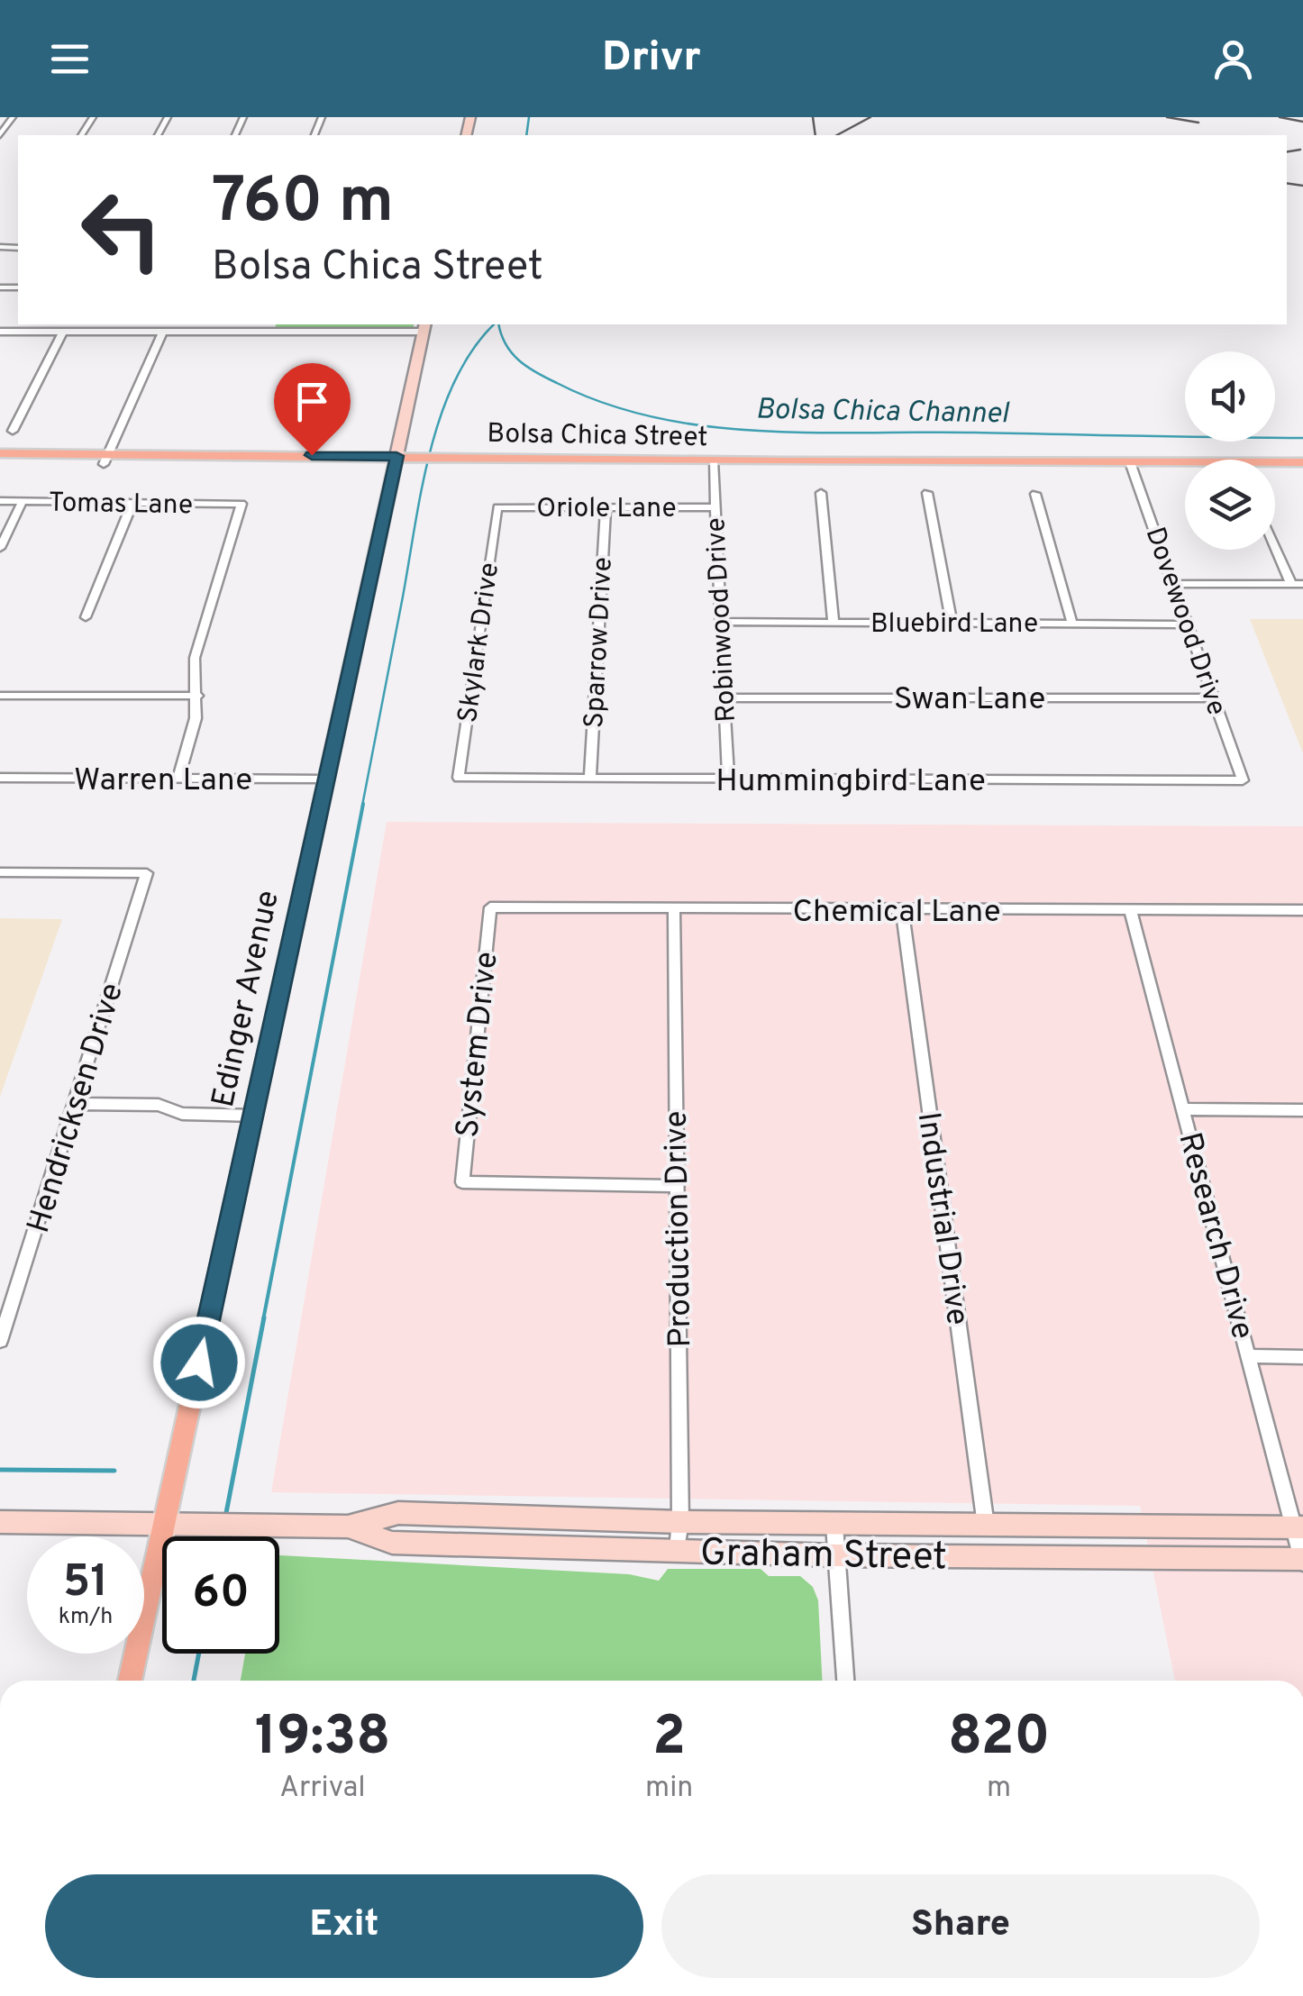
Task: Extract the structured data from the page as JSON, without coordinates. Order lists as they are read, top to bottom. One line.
{"streets":{"main road":["Bolsa Chica Street","Edinger Avenue"],"street":["Tomas Lane","Oriole Lane","Robinwood Drive","Dovewood Drive","Bluebird Lane","Skylark Drive","Sparrow Drive","Swan Lane","Warren Lane","Hummingbird Lane","Chemical Lane","System Drive","Hendricksen Drive","Industrial Drive","Production Drive","Research Drive","Graham Street"]},"crossings":[["Bolsa Chica Street","Robinwood Drive"],["Bolsa Chica Street","Dovewood Drive"],["Bolsa Chica Street","Edinger Avenue"],["Oriole Lane","Robinwood Drive"],["Oriole Lane","Skylark Drive"],["Oriole Lane","Sparrow Drive"],["Robinwood Drive","Bluebird Lane"],["Robinwood Drive","Swan Lane"],["Robinwood Drive","Hummingbird Lane"],["Dovewood Drive","Bluebird Lane"],["Dovewood Drive","Swan Lane"],["Dovewood Drive","Hummingbird Lane"],["Skylark Drive","Hummingbird Lane"],["Sparrow Drive","Hummingbird Lane"],["Warren Lane","Edinger Avenue"],["Chemical Lane","System Drive"],["Chemical Lane","Industrial Drive"],["Chemical Lane","Production Drive"],["Chemical Lane","Research Drive"],["Edinger Avenue","Graham Street"],["System Drive","Production Drive"],["Industrial Drive","Graham Street"],["Production Drive","Graham Street"],["Research Drive","Graham Street"]],"water":["Bolsa Chica Channel"],"page":{"header":"Drivr","turn":["760 m","Bolsa Chica Street"],"speed":"51 km/h","limit":"60","eta":["19:38","Arrival","2","min","820","m"],"buttons":["Exit","Share"]}}
